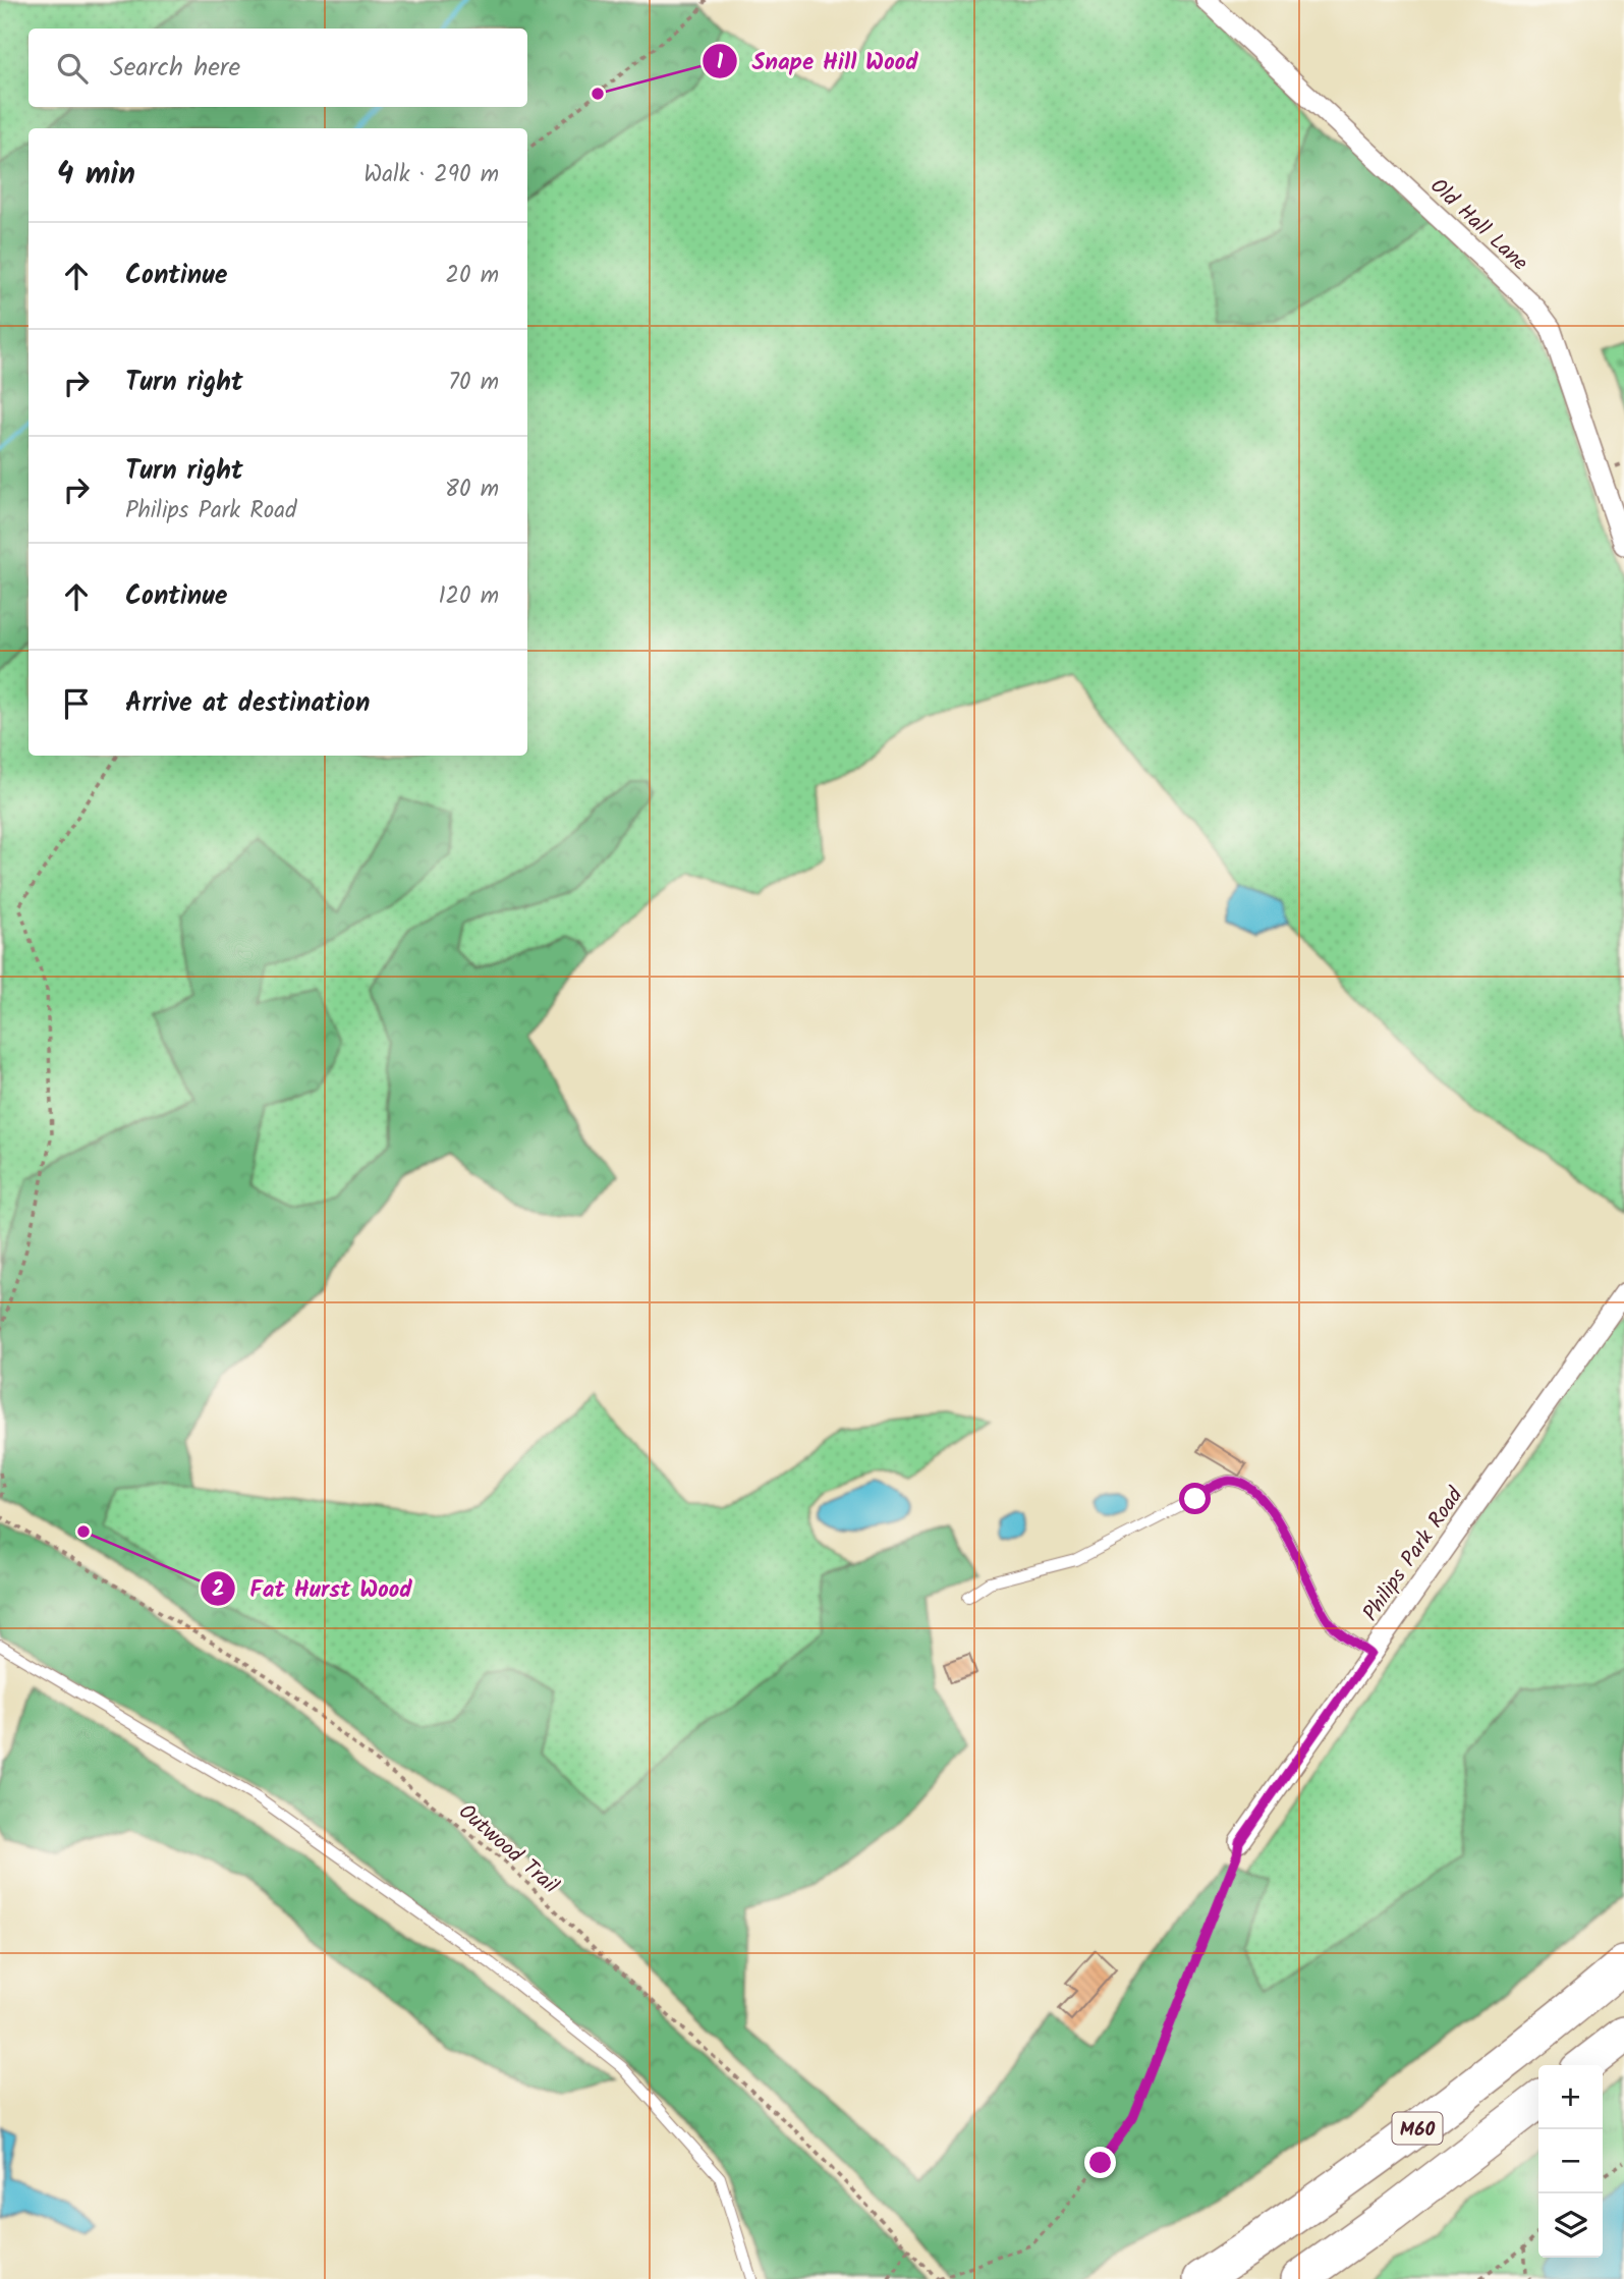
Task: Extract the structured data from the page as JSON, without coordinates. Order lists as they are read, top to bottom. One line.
{"streets":{"highway":["M60"],"street":["Old Hall Lane","Philips Park Road"],"path":["Outwood Trail"]},"places":["Snape Hill Wood","Fat Hurst Wood"],"page":{"search":"Search here","heading":["4 min","Walk · 290 m"],"list":[["Continue","20 m"],["Turn right","70 m"],["Turn right","Philips Park Road","80 m"],["Continue","120 m"],"Arrive at destination"],"map_buttons":["+","−"]}}
